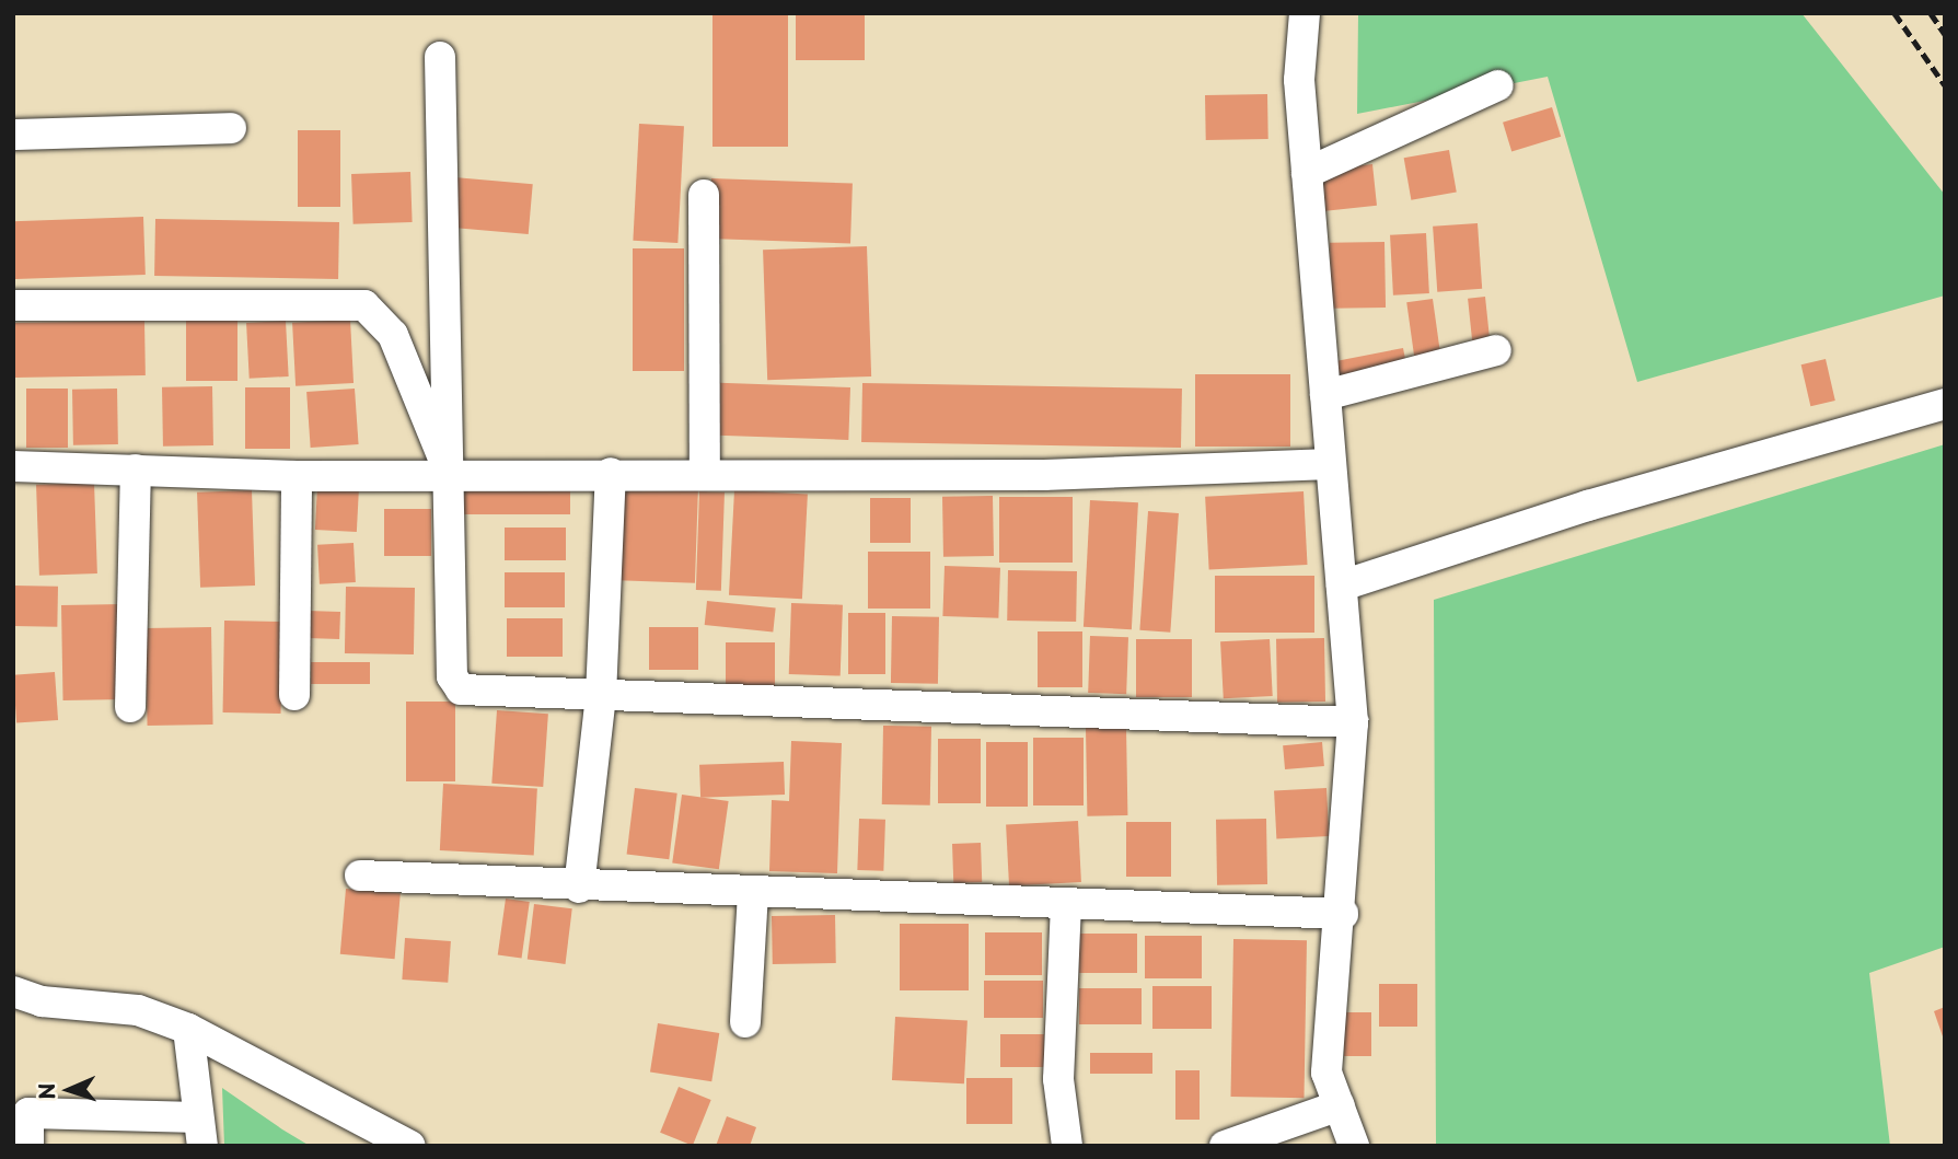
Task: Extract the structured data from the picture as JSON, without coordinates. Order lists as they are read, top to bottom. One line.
{"north":"left"}
